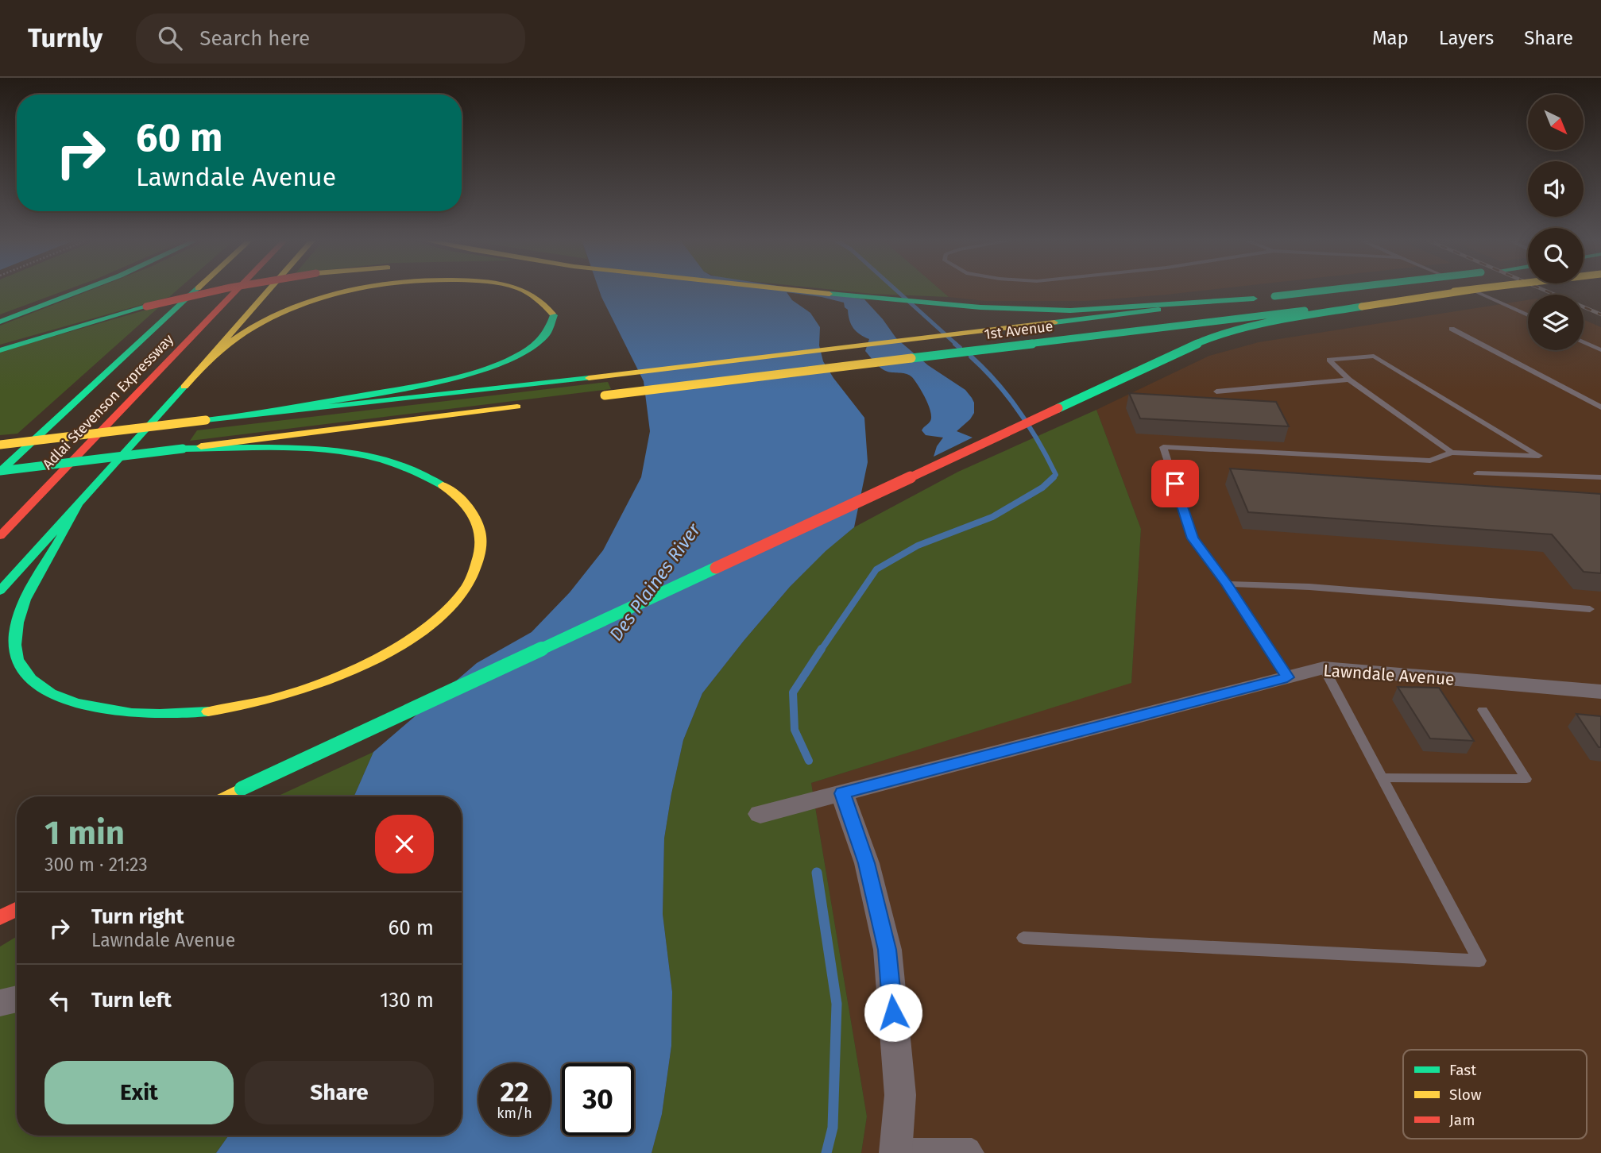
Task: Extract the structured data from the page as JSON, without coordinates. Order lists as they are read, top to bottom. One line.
{"streets":{"main road":["1st Avenue","Adlai Stevenson Expressway"],"street":["Lawndale Avenue"]},"water":["Des Plaines River"],"legend":["Fast","Slow","Jam"],"north":"bottom right","page":{"header":"Turnly","search":"Search here","nav":["Map","Layers","Share"],"turn":["60 m","Lawndale Avenue"],"heading":["1 min","300 m · 21:23"],"list":[{"name":"Turn right","note":"Lawndale Avenue","value":"60 m"},{"name":"Turn left","value":"130 m"}],"buttons":["Exit","Share"],"speed":"22 km/h","limit":"30"}}
